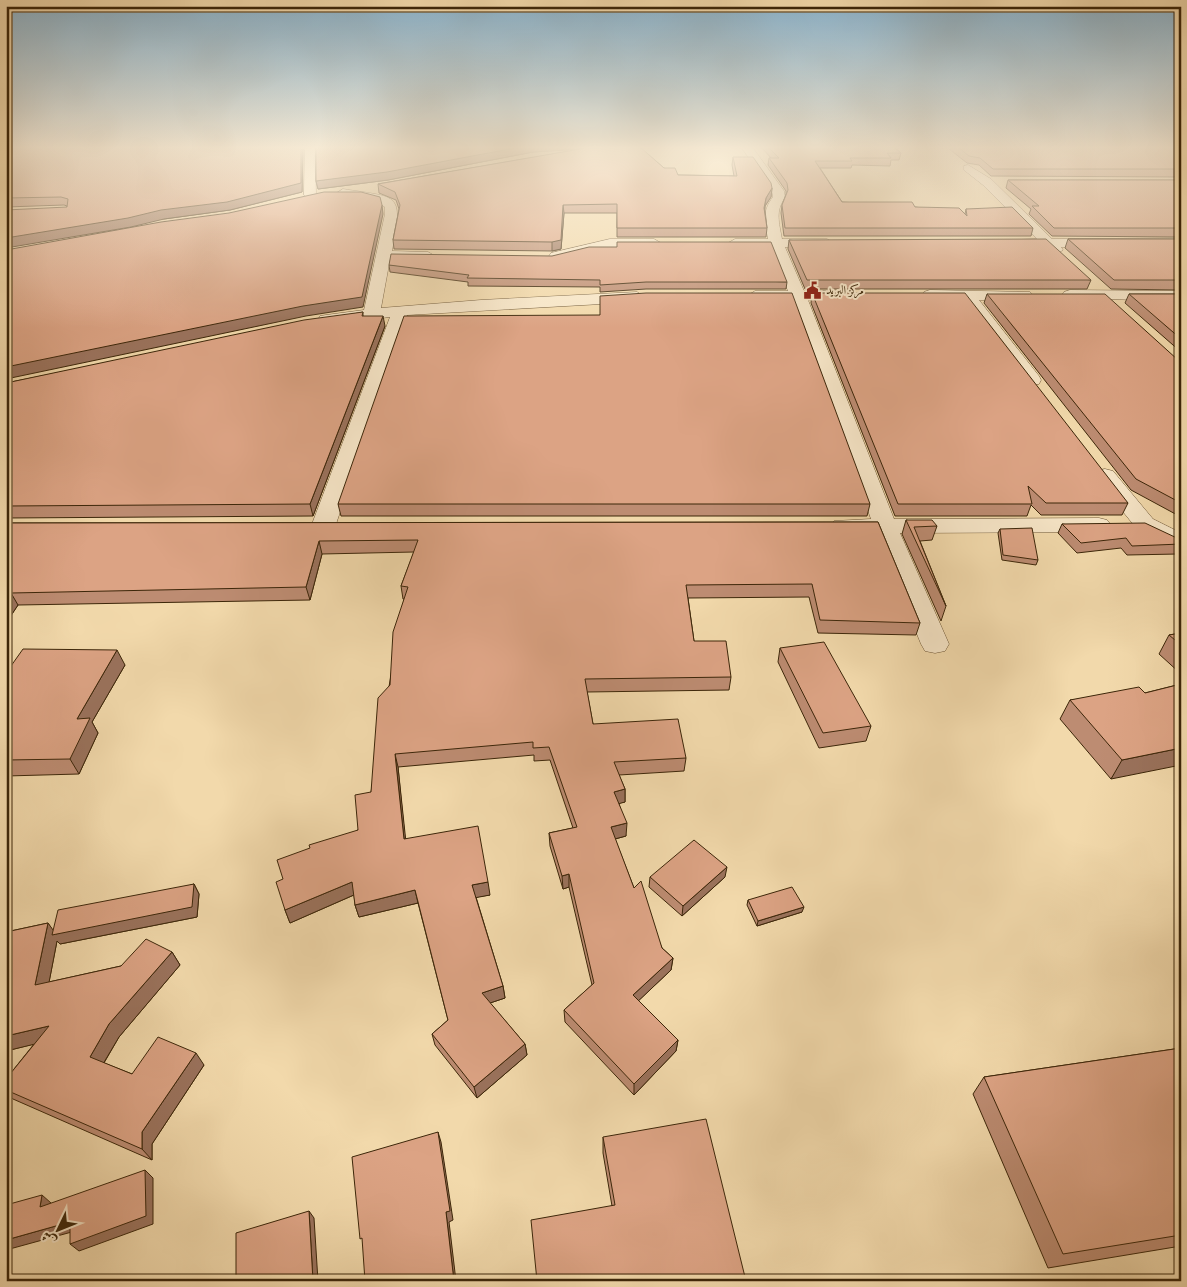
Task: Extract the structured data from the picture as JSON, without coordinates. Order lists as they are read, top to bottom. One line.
{"places":{"public building":["مركز البريد"]},"north":"bottom left"}
